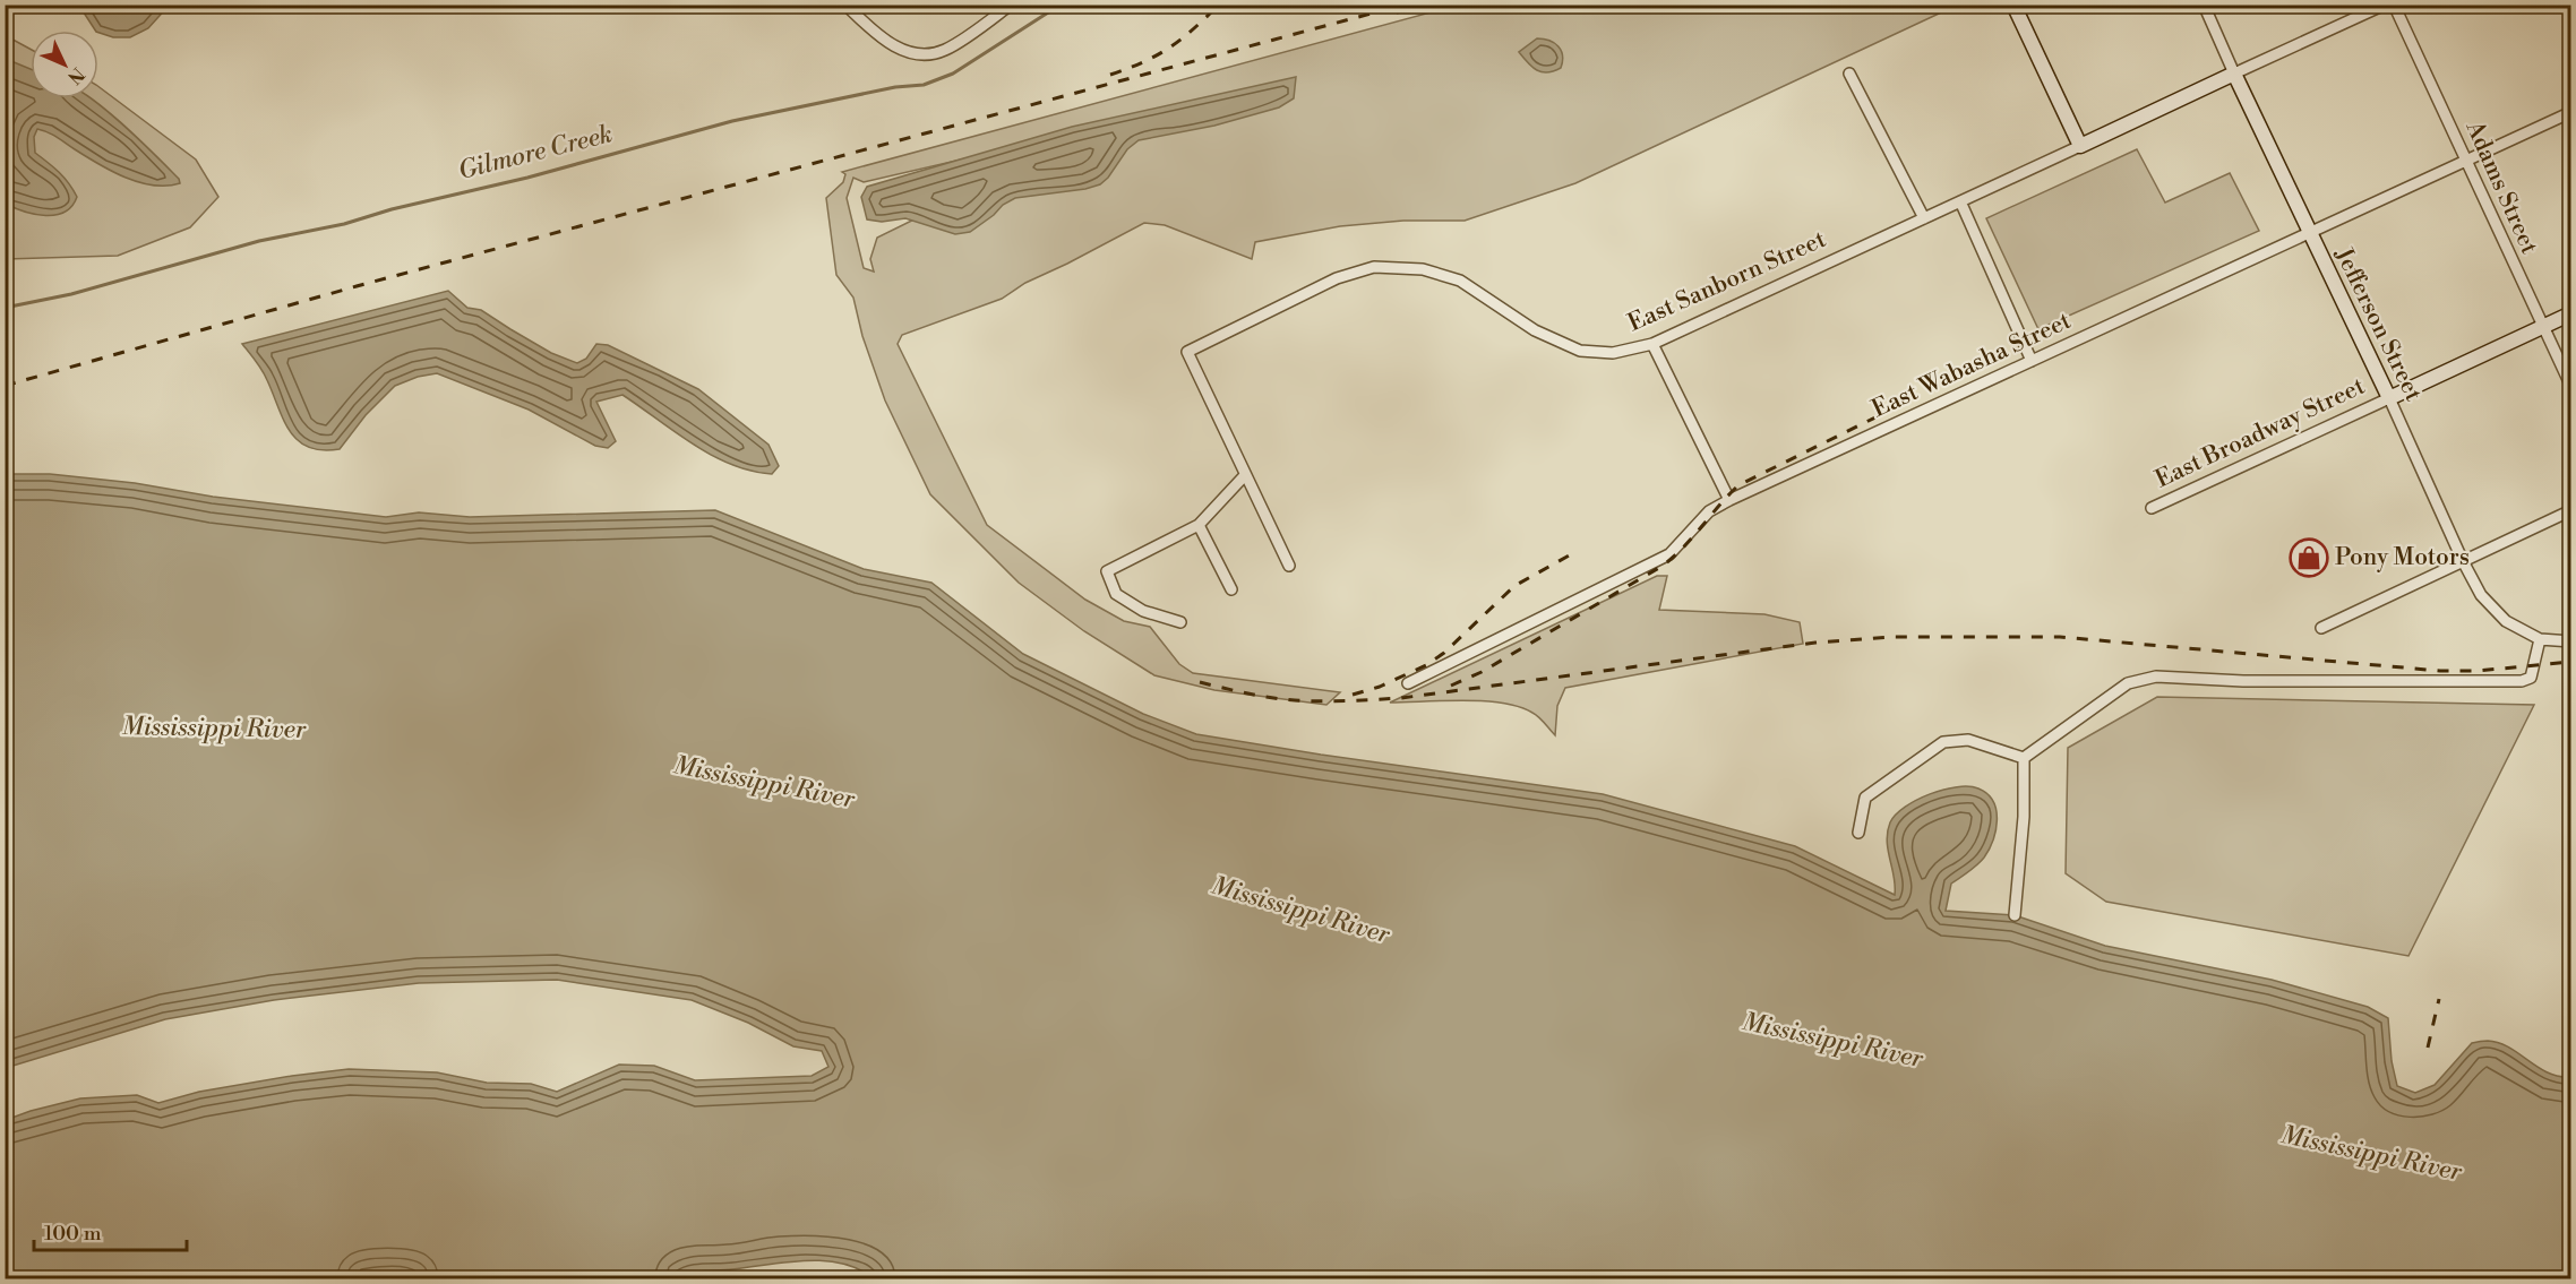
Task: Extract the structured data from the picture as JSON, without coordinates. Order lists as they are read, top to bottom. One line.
{"streets":{"street":["Adams Street","East Sanborn Street","Jefferson Street","East Wabasha Street","East Broadway Street"]},"crossings":[["Adams Street","East Wabasha Street"],["Adams Street","East Broadway Street"],["East Sanborn Street","Jefferson Street"],["Jefferson Street","East Wabasha Street"],["Jefferson Street","East Broadway Street"]],"water":["Gilmore Creek","Mississippi River"],"places":{"shop":["Pony Motors"]},"scale_bar":"100 m","north":"bottom right"}
